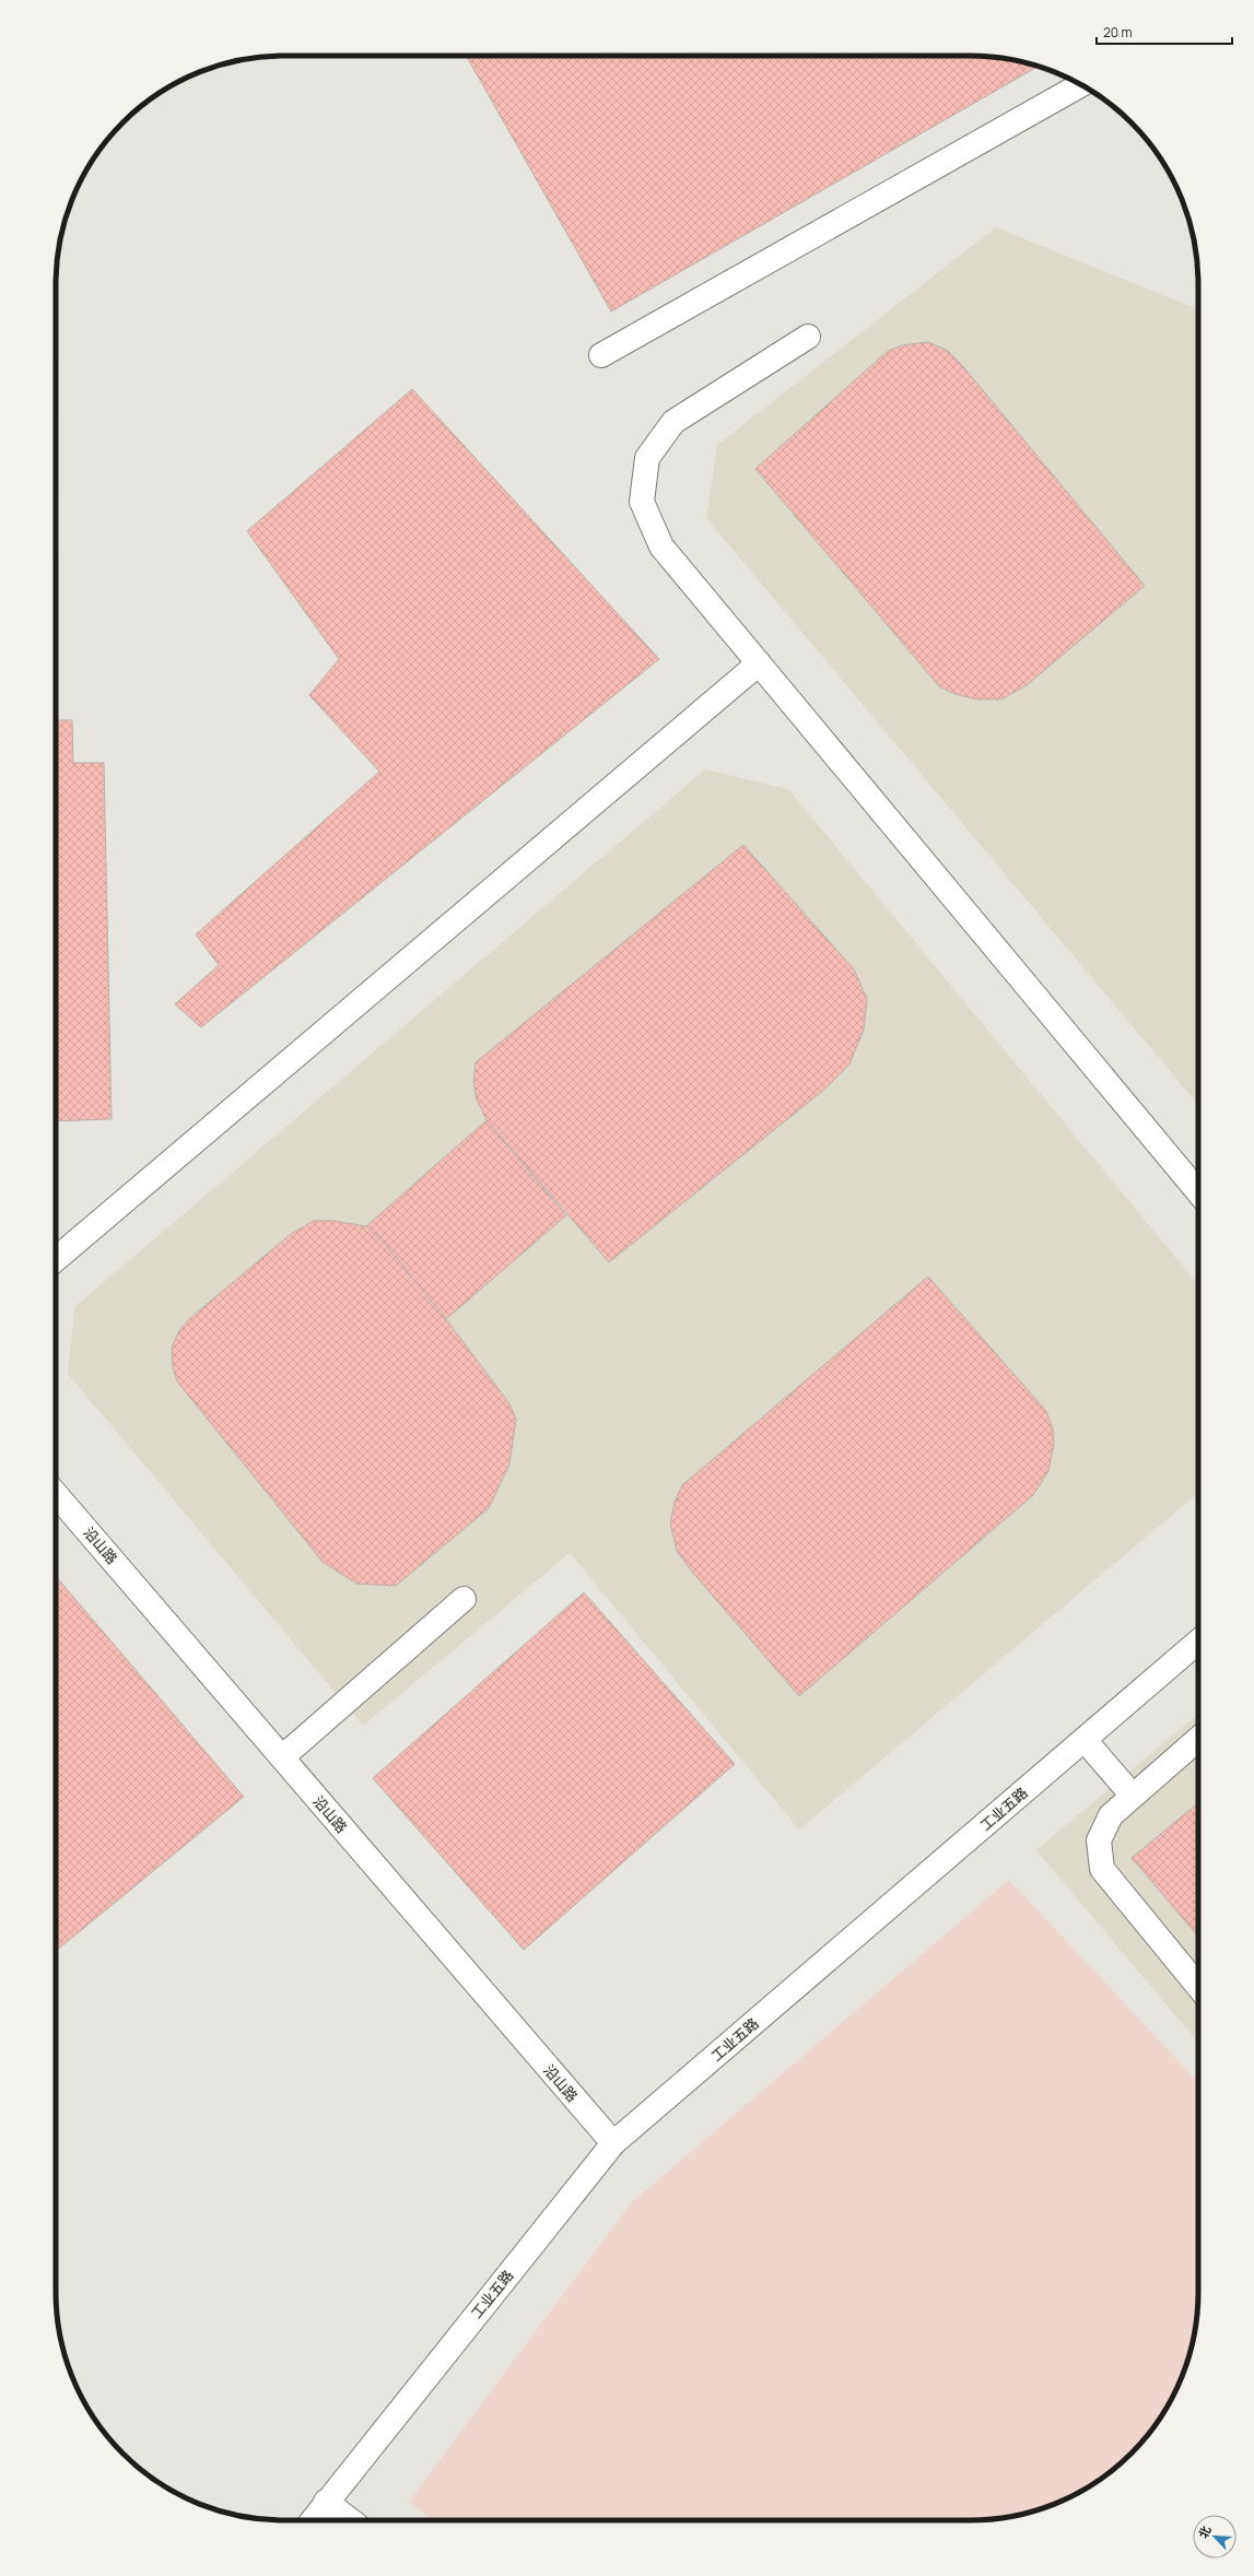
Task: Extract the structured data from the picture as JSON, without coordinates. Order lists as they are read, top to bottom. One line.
{"streets":{"street":["沿山路","工业五路"]},"crossings":[["沿山路","工业五路"]],"scale_bar":"20 m","north":"top left"}
